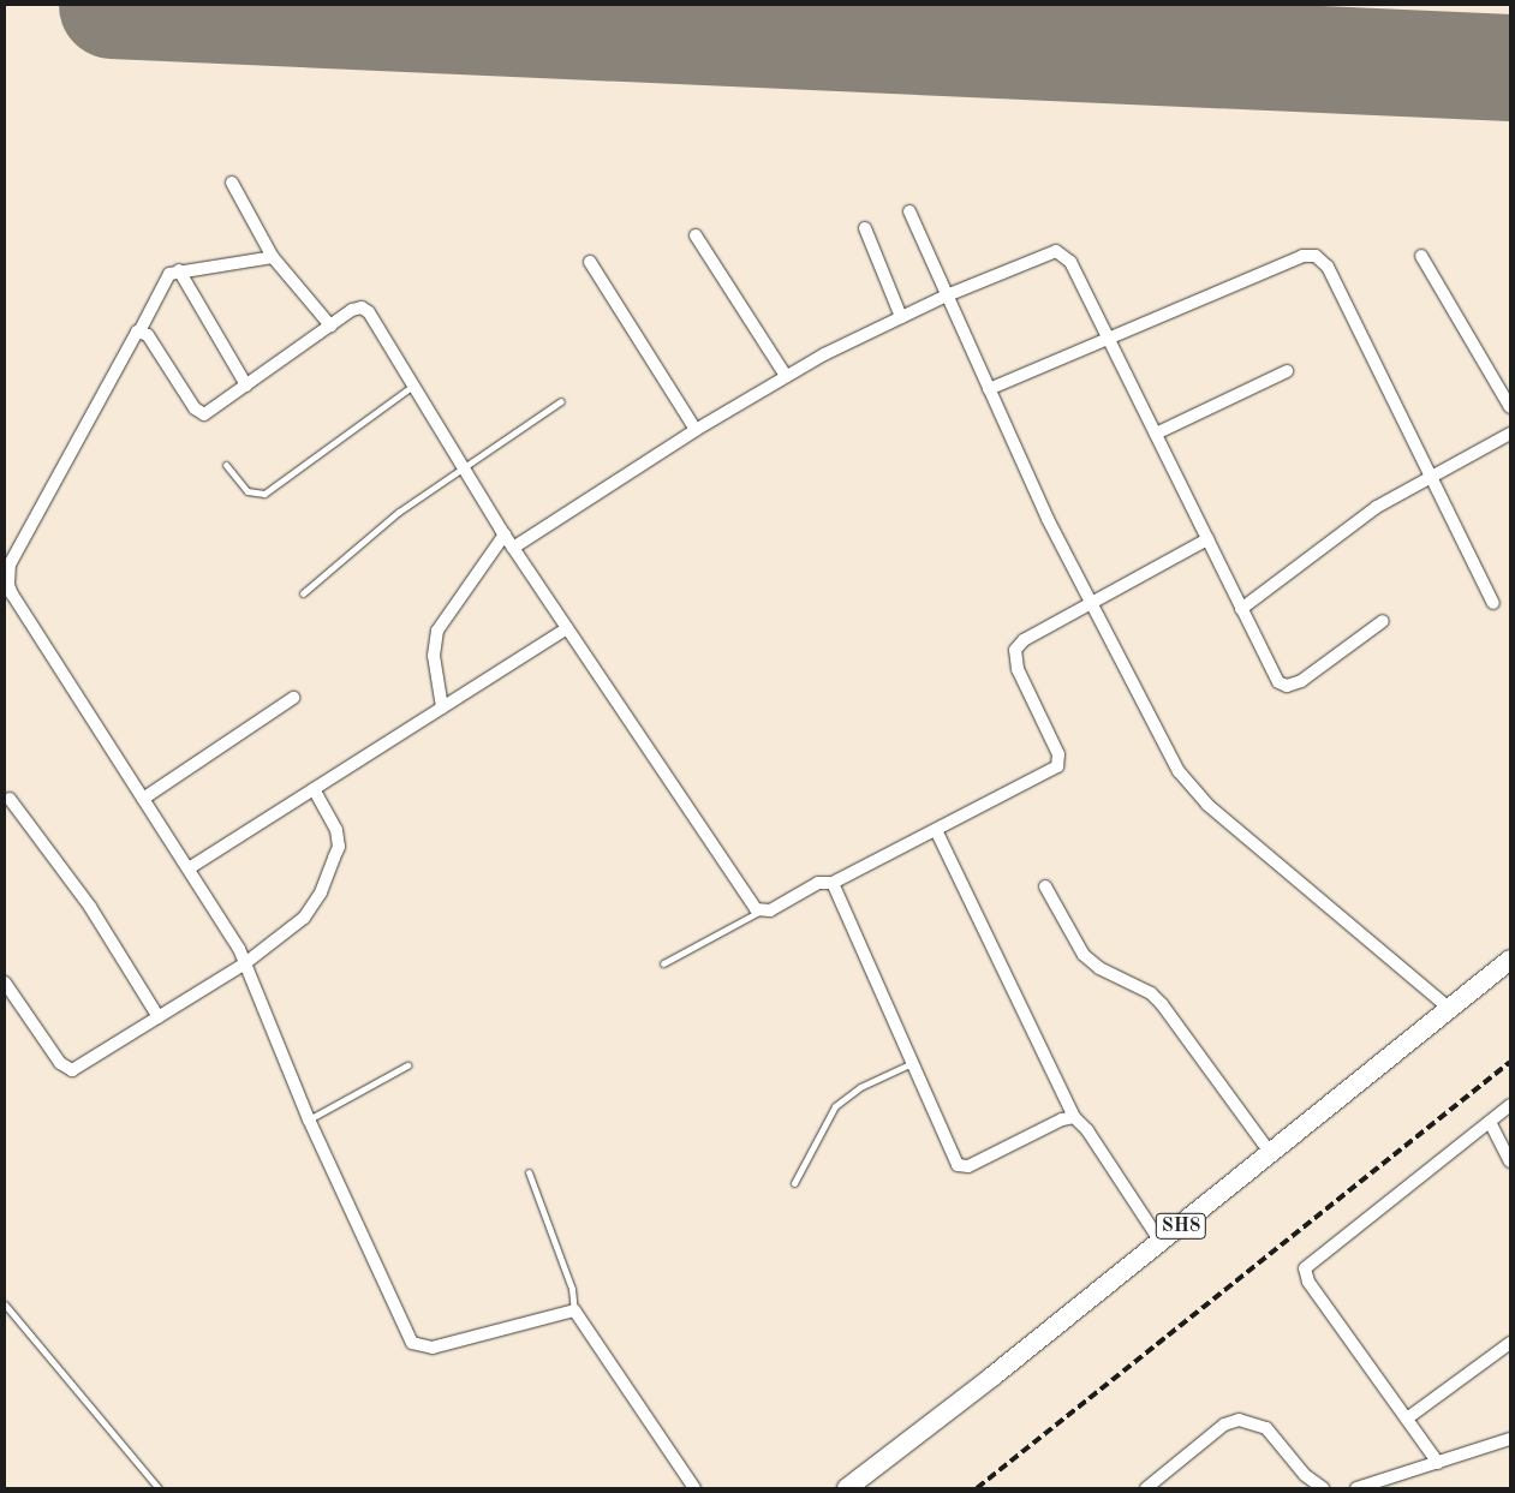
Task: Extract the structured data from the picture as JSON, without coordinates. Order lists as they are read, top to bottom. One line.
{"streets":{"main road":["SH8"]}}
